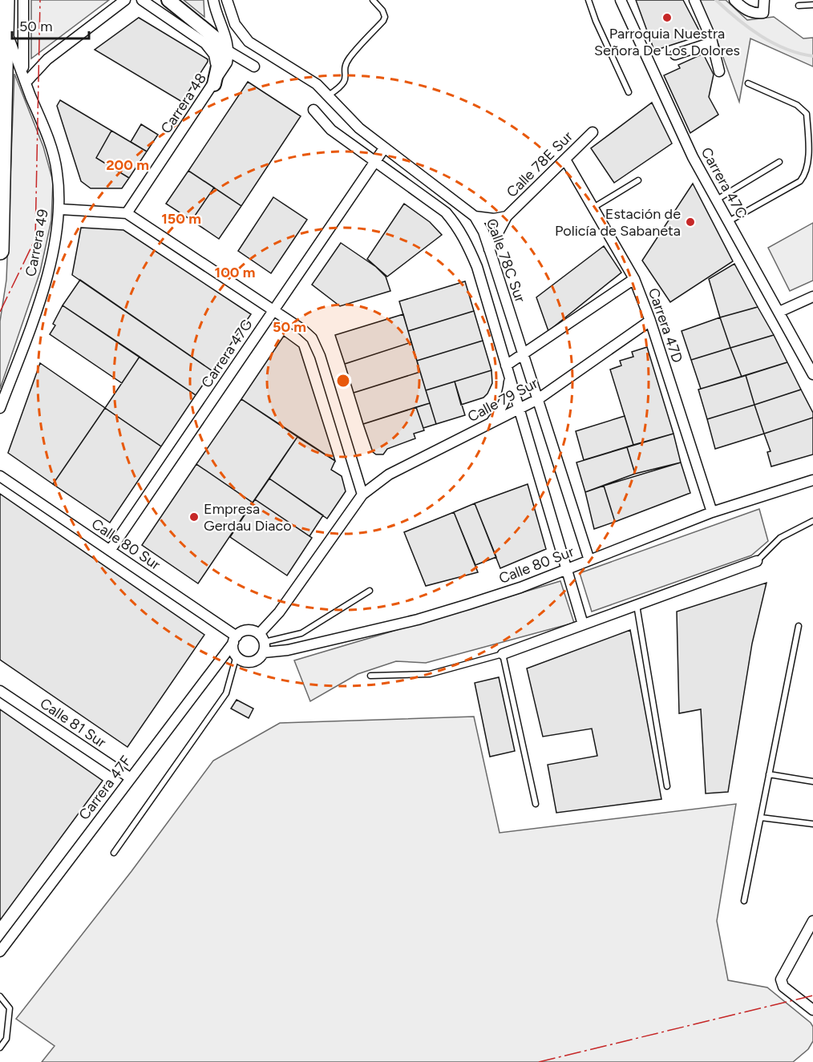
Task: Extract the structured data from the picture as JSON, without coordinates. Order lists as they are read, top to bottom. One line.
{"streets":{"street":["Carrera 48","Calle 78E Sur","Carrera 47C","Carrera 49","Calle 78C Sur","Carrera 47D","Carrera 47G","Calle 79 Sur","Calle 80 Sur","Calle 81 Sur","Carrera 47F"]},"crossings":[["Calle 78E Sur","Calle 78C Sur"],["Calle 78E Sur","Carrera 47D"],["Calle 78C Sur","Carrera 47G"],["Calle 78C Sur","Calle 79 Sur"],["Calle 78C Sur","Calle 80 Sur"],["Carrera 47D","Calle 79 Sur"],["Carrera 47D","Calle 80 Sur"],["Carrera 47G","Calle 80 Sur"],["Calle 80 Sur","Carrera 47F"],["Calle 81 Sur","Carrera 47F"]],"places":["Parroquia Nuestra Señora De Los Dolores","Estación de Policía de Sabaneta","Empresa Gerdau Diaco"],"scale_bar":"50 m","rings":["200 m","150 m","100 m","50 m"]}
